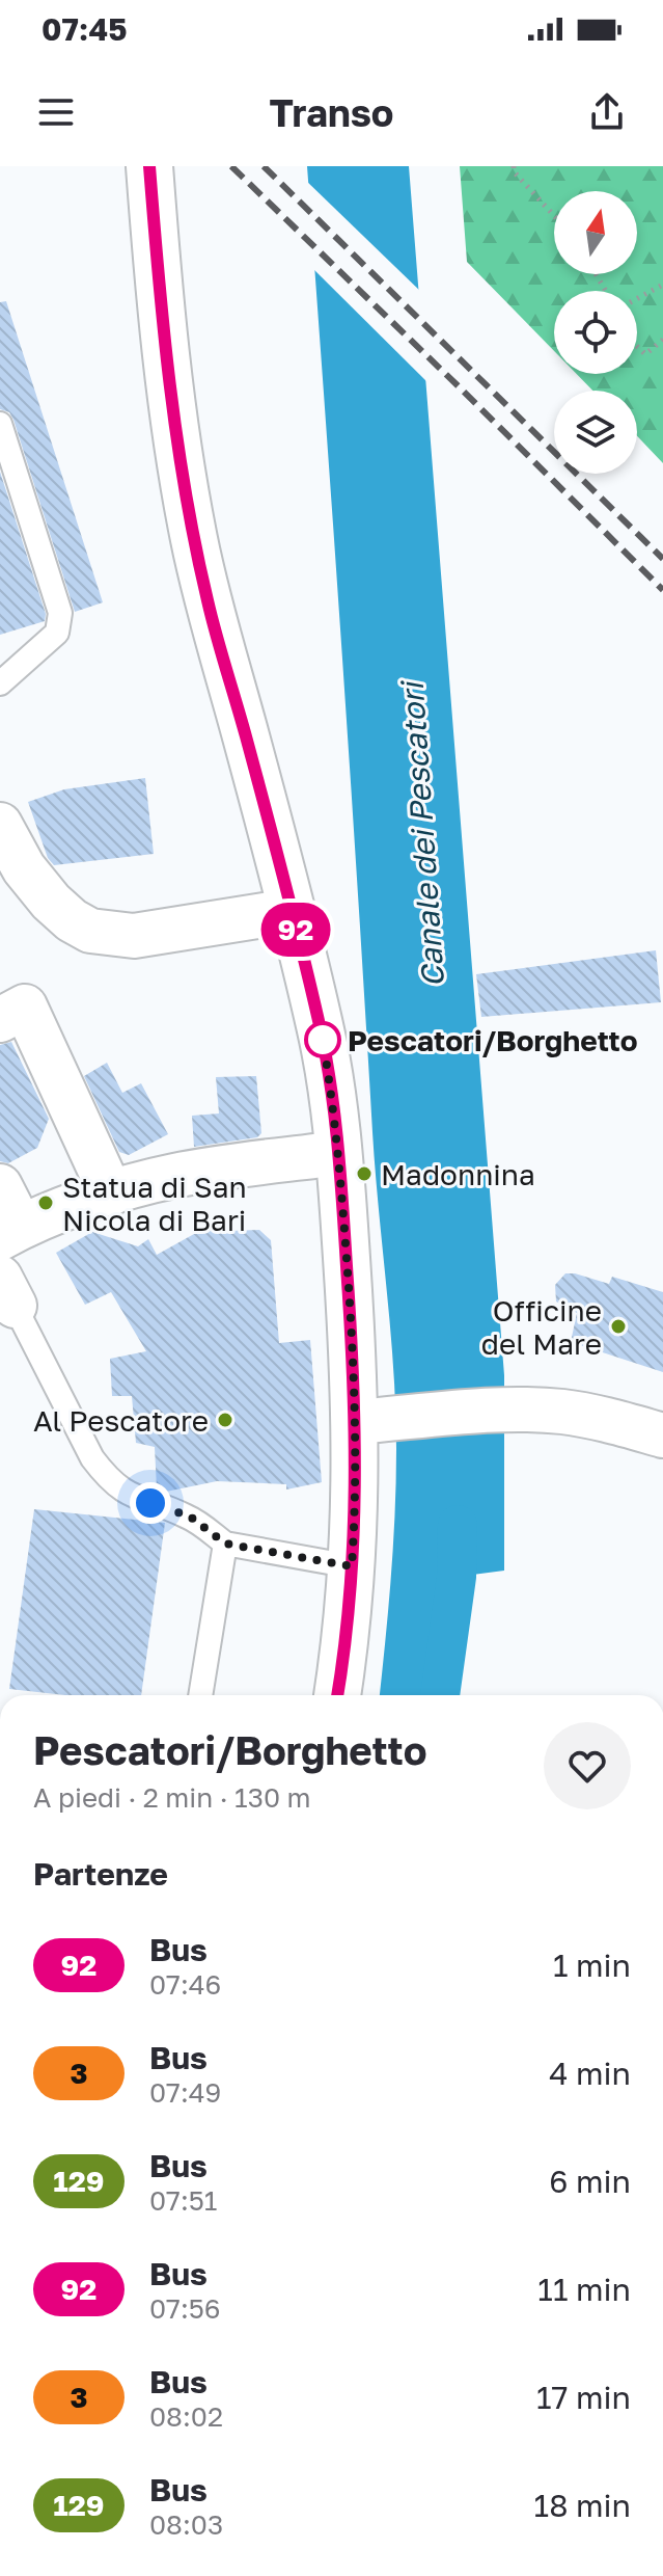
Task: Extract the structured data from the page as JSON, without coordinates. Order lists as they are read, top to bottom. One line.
{"water":["Canale dei Pescatori"],"places":["Pescatori/Borghetto","Madonnina","Statua di San Nicola di Bari","Officine del Mare","Al Pescatore"],"lines":["bus line 92"],"north":"top","page":{"status":"07:45","header":"Transo","on_map":"92","heading":[["Pescatori/Borghetto","A piedi · 2 min · 130 m"],"Partenze"],"list":[{"mark":"92","name":"Bus","note":"07:46","value":"1 min"},{"mark":"3","name":"Bus","note":"07:49","value":"4 min"},{"mark":"129","name":"Bus","note":"07:51","value":"6 min"},{"mark":"92","name":"Bus","note":"07:56","value":"11 min"},{"mark":"3","name":"Bus","note":"08:02","value":"17 min"},{"mark":"129","name":"Bus","note":"08:03","value":"18 min"}]}}
